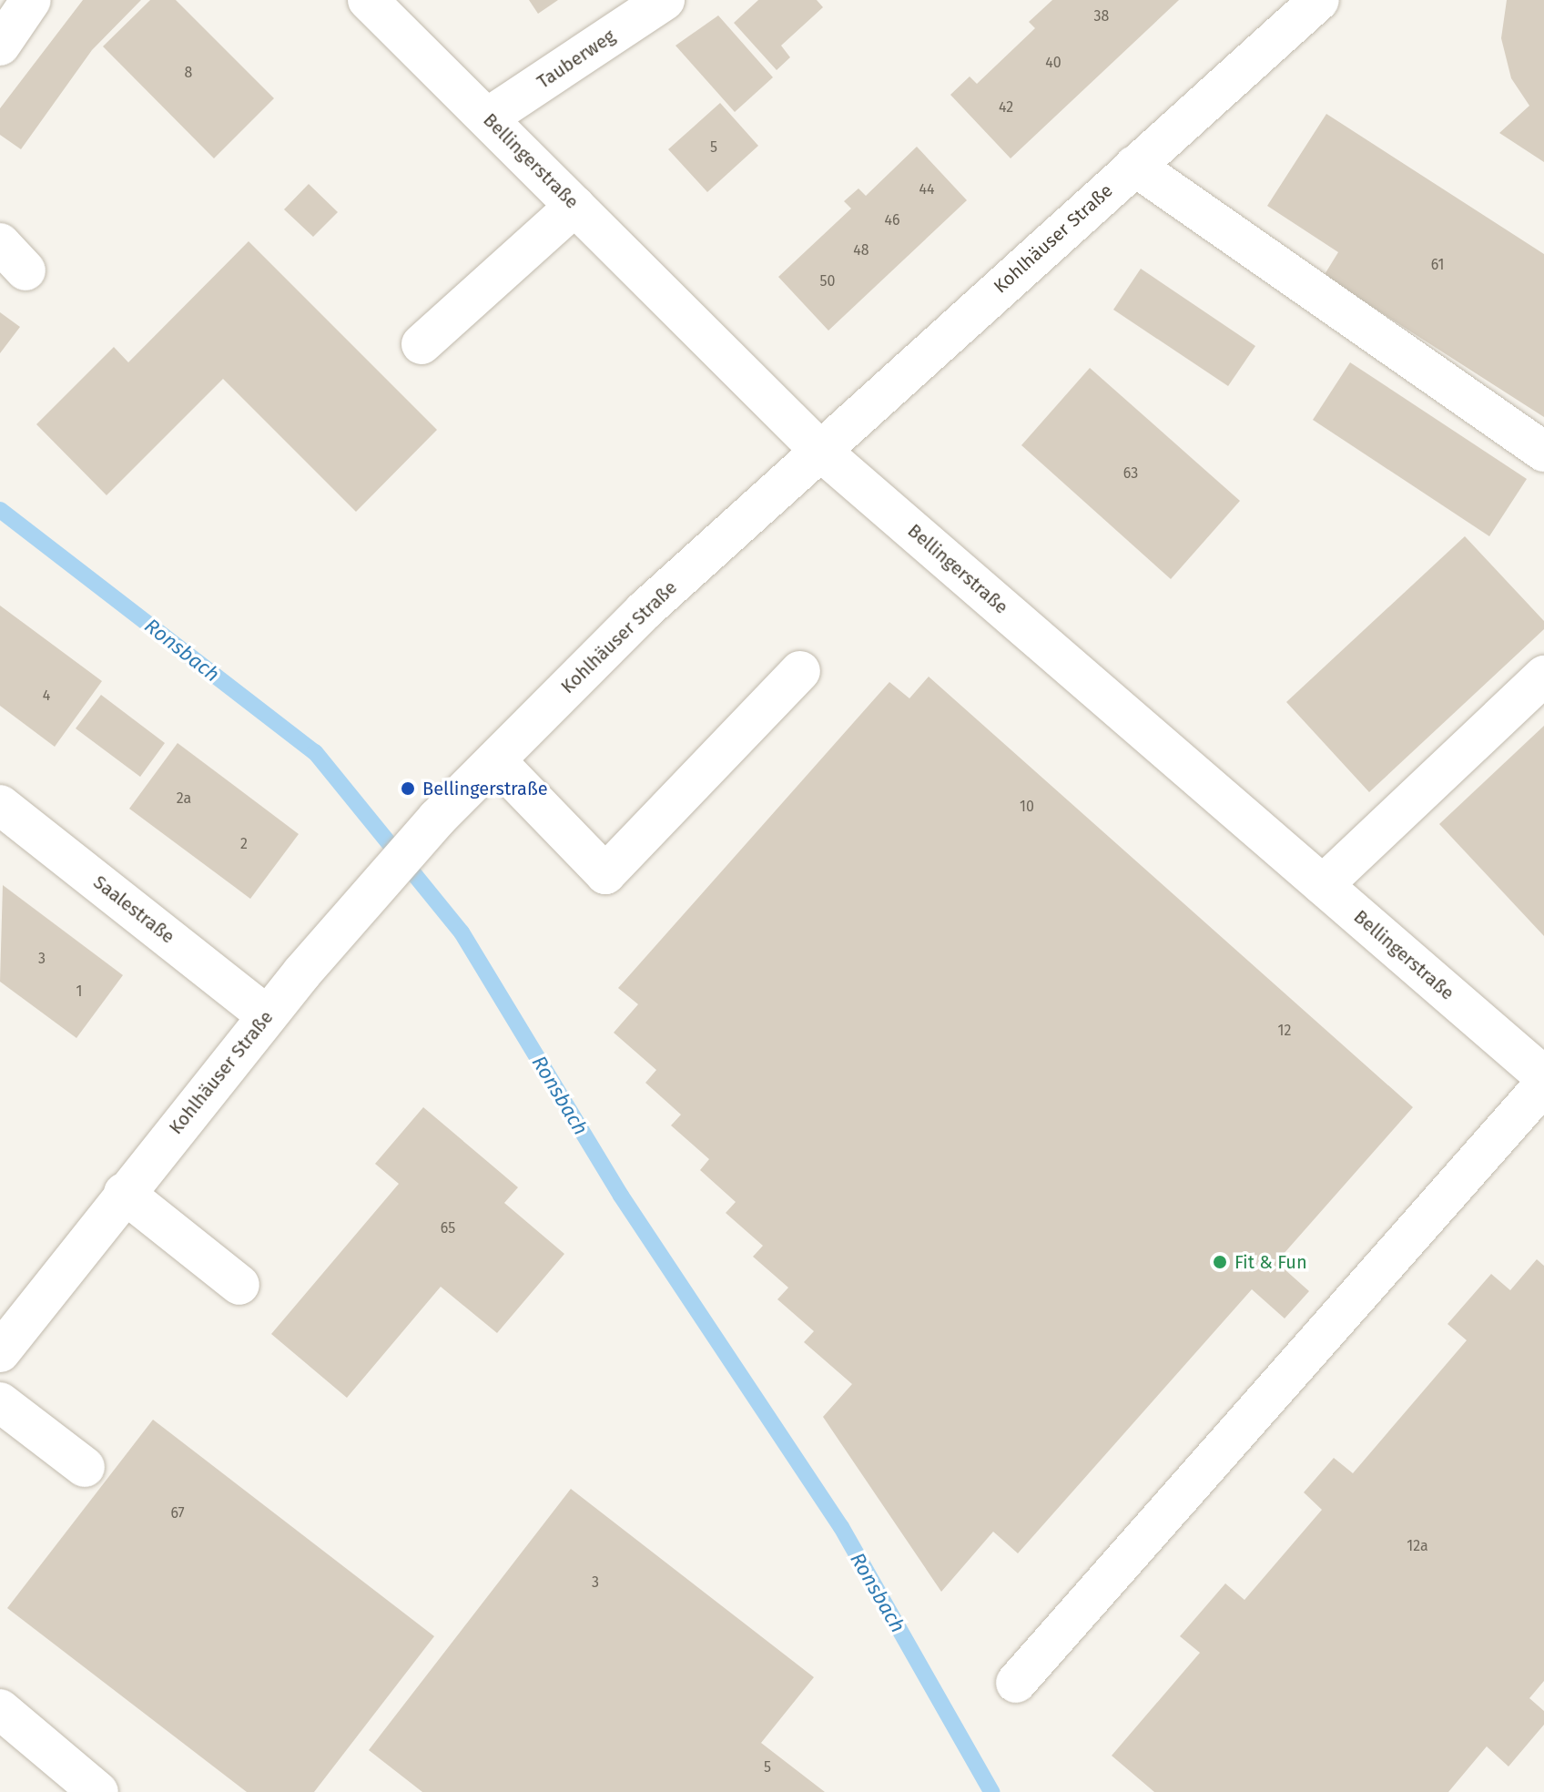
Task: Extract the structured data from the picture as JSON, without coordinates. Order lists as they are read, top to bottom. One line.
{"streets":{"street":["Tauberweg","Bellingerstraße","Kohlhäuser Straße","Saalestraße"]},"crossings":[["Tauberweg","Bellingerstraße"],["Bellingerstraße","Kohlhäuser Straße"],["Kohlhäuser Straße","Saalestraße"]],"water":["Ronsbach"],"places":["Bellingerstraße","Fit & Fun"],"house_numbers":["38","40","8","42","5","44","46","48","61","50","63","4","2a","10","2","3","1","12","65","67","12a","3","5"]}
